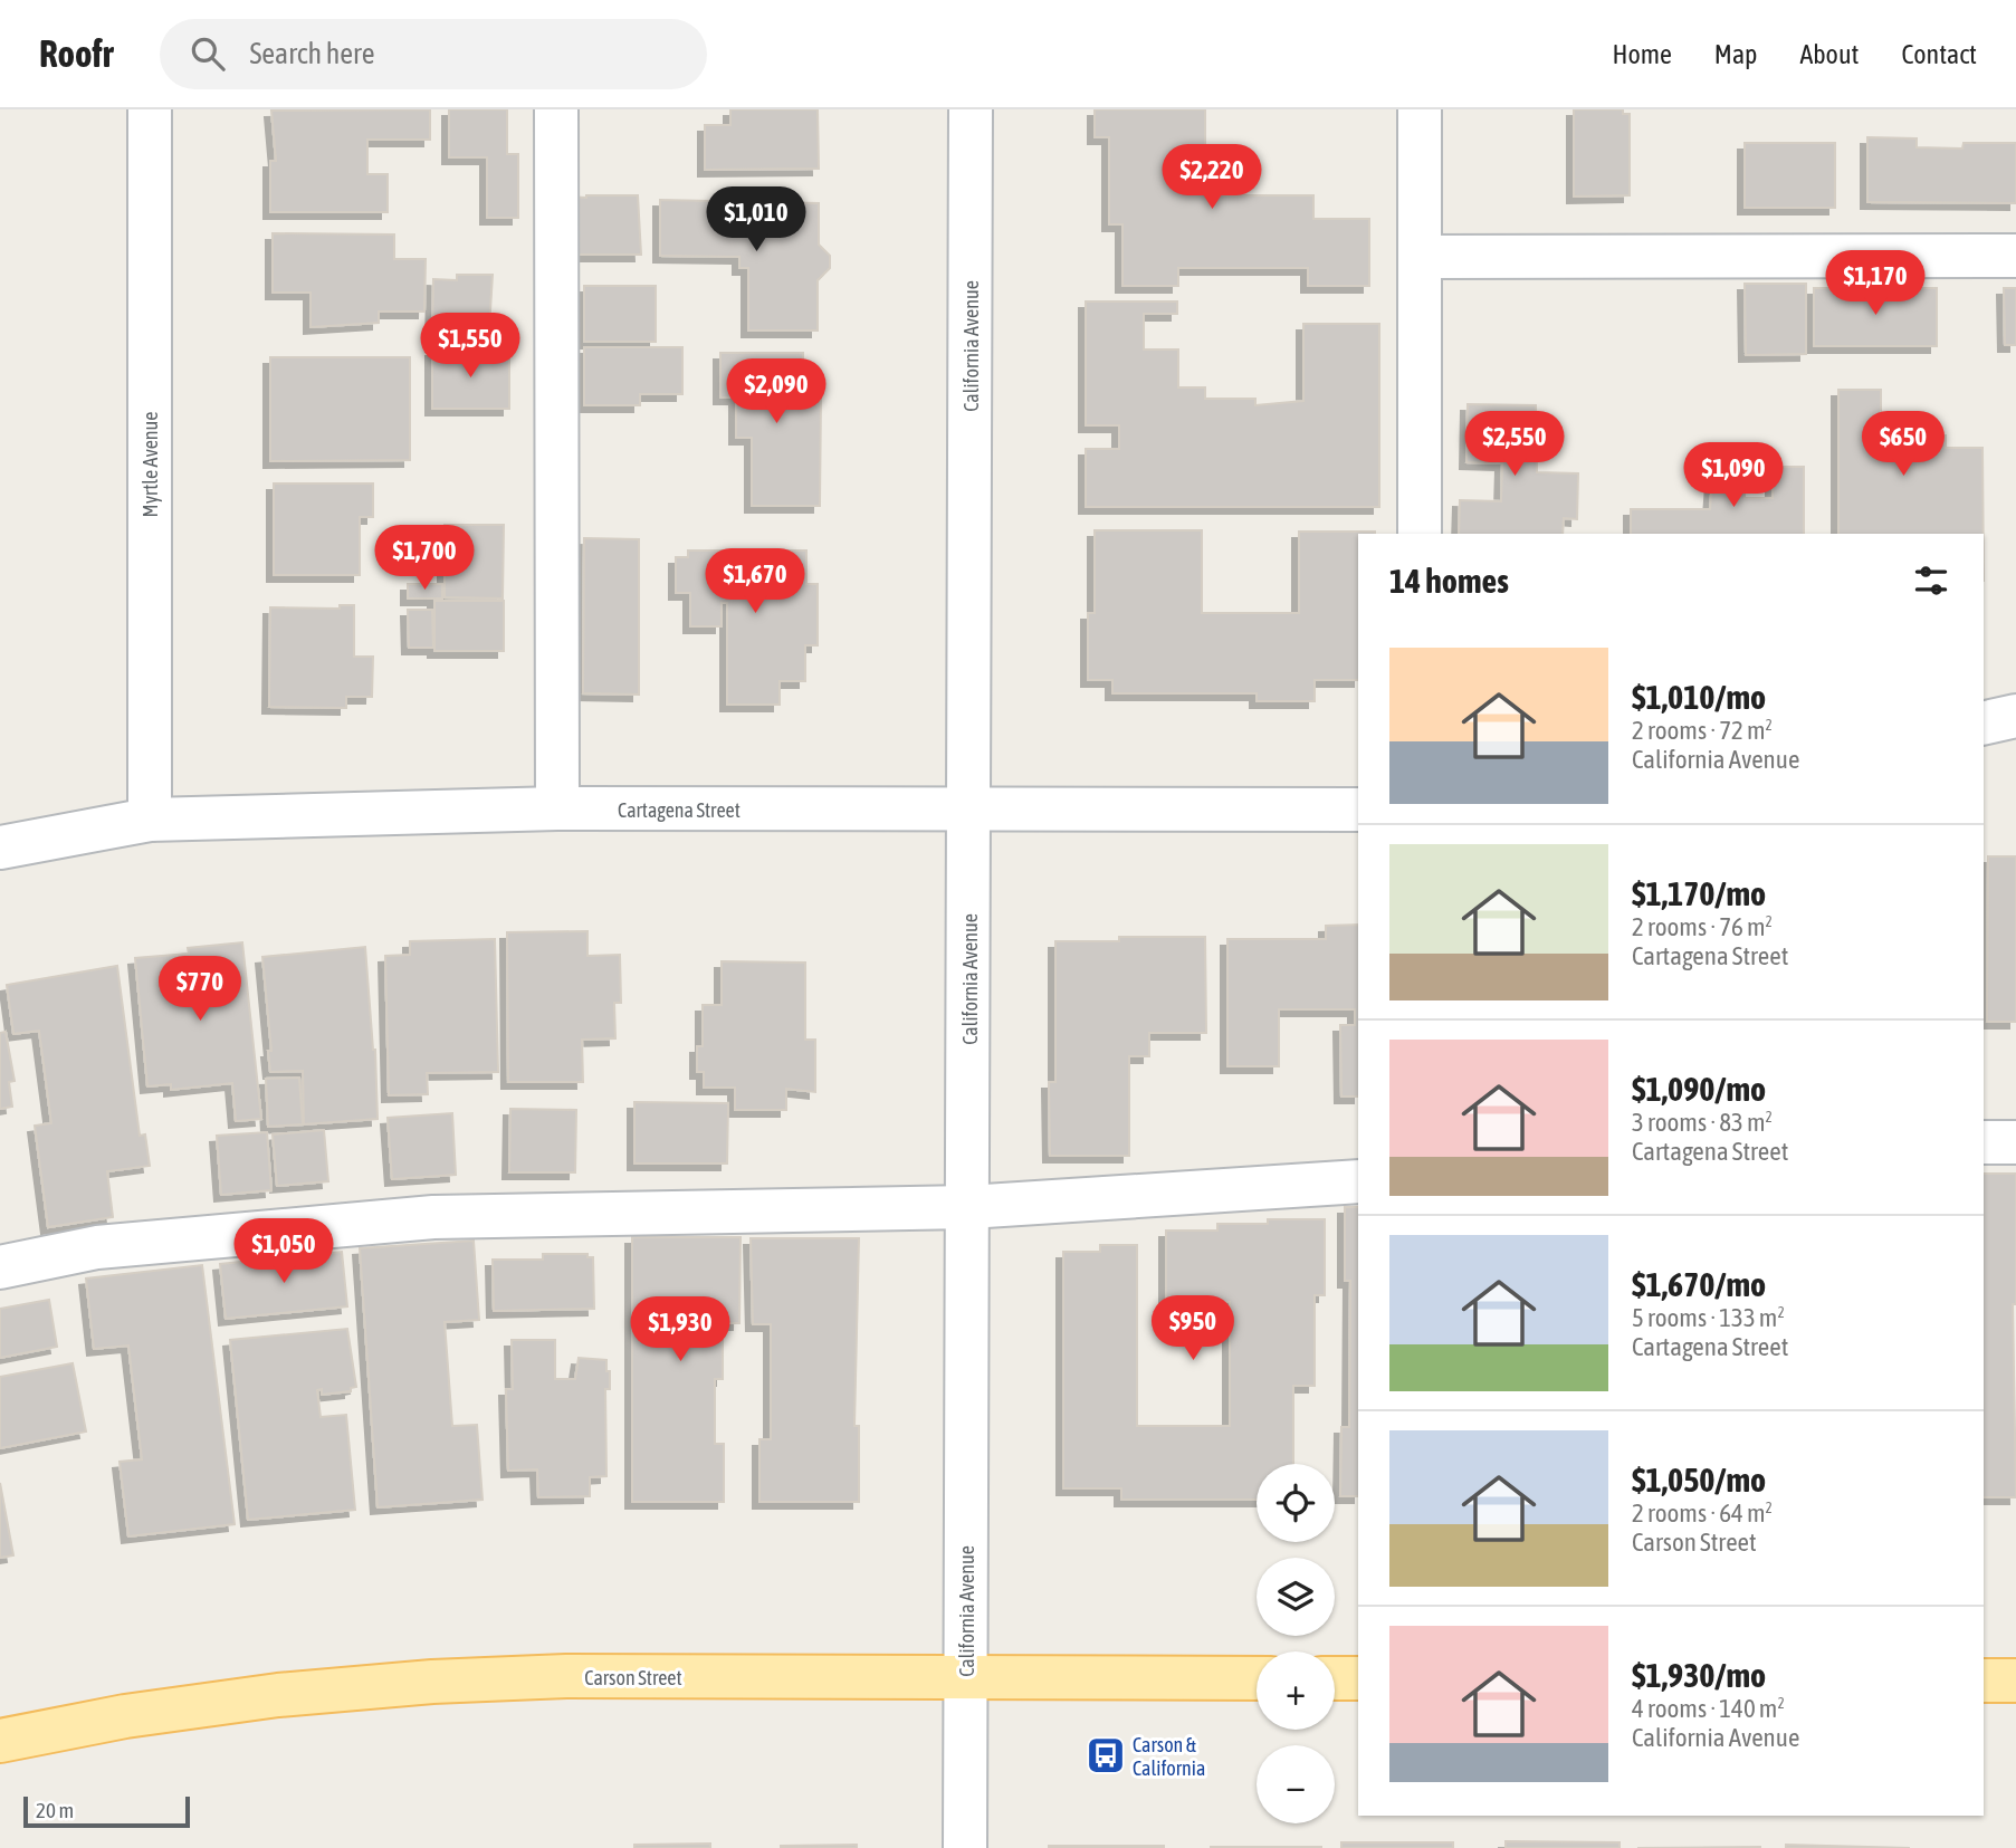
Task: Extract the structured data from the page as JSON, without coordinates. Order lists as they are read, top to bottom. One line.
{"streets":{"main road":["Carson Street"],"street":["California Avenue","Myrtle Avenue","Cartagena Street"]},"crossings":[["California Avenue","Cartagena Street"],["California Avenue","Carson Street"],["Myrtle Avenue","Cartagena Street"]],"places":{"bus stop":["Carson & California"]},"scale_bar":"20 m","page":{"header":"Roofr","search":"Search here","nav":["Home","Map","About","Contact"],"price":["$2,220","$1,010","$1,170","$1,550","$2,090","$2,550","$650","$1,090","$1,700","$1,670","$770","$1,050","$950","$1,930"],"heading":"14 homes","list":[{"name":"$1,010/mo","note":"2 rooms · 72 m² · California Avenue"},{"name":"$1,170/mo","note":"2 rooms · 76 m² · Cartagena Street"},{"name":"$1,090/mo","note":"3 rooms · 83 m² · Cartagena Street"},{"name":"$1,670/mo","note":"5 rooms · 133 m² · Cartagena Street"},{"name":"$1,050/mo","note":"2 rooms · 64 m² · Carson Street"},{"name":"$1,930/mo","note":"4 rooms · 140 m² · California Avenue"}],"map_buttons":["+","−"],"scale":"20 m"}}
